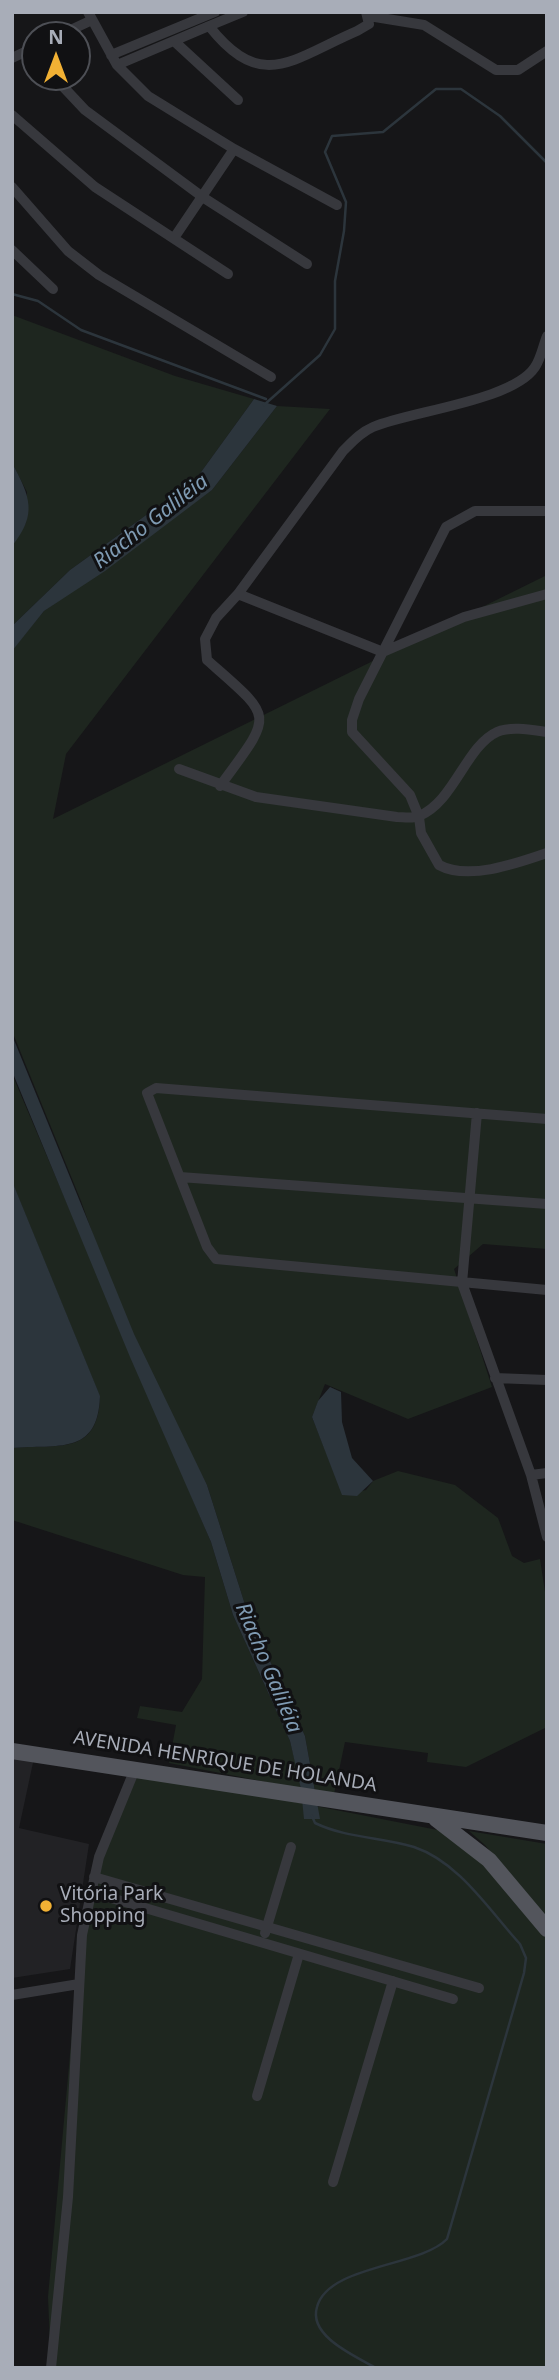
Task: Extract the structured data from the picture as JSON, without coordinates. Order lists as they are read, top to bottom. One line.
{"streets":{"main road":["AVENIDA HENRIQUE DE HOLANDA"]},"water":["Riacho Galiléia"],"places":["Vitória Park Shopping"],"north":"top"}
